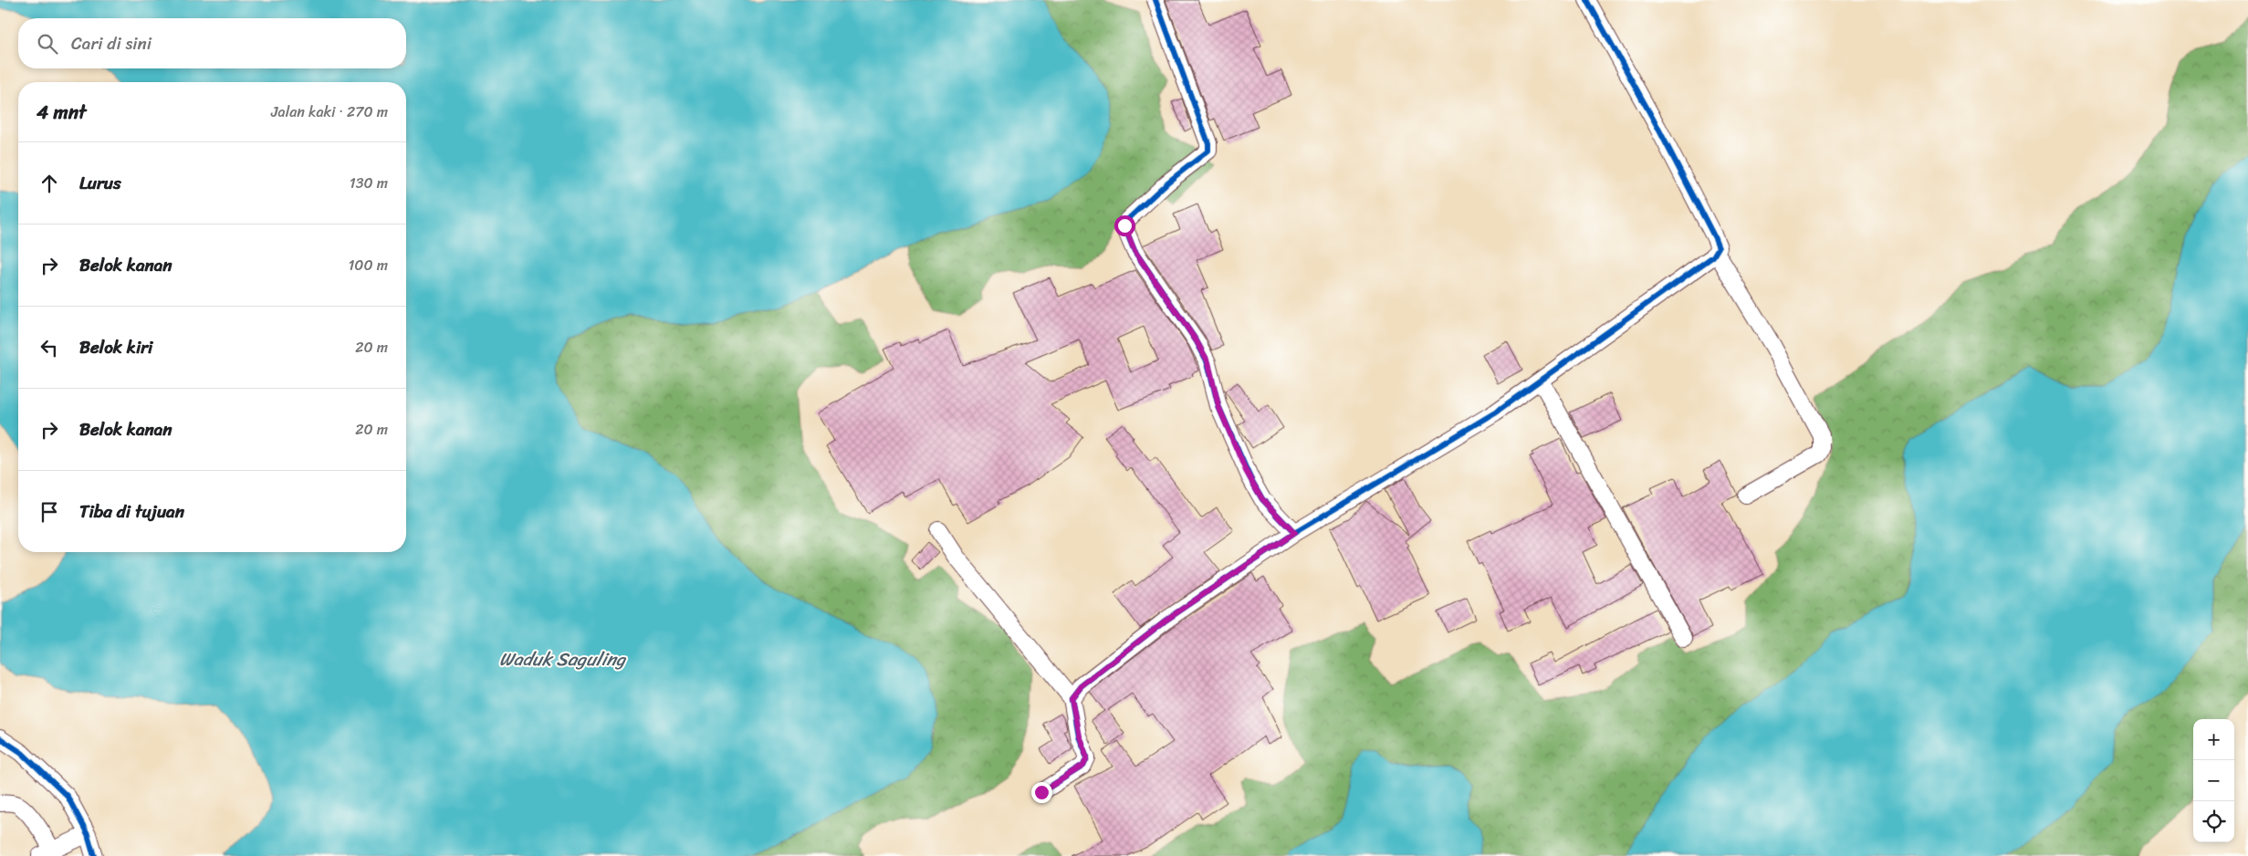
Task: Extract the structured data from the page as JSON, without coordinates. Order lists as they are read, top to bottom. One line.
{"water":["Waduk Saguling"],"page":{"search":"Cari di sini","heading":["4 mnt","Jalan kaki · 270 m"],"list":[["Lurus","130 m"],["Belok kanan","100 m"],["Belok kiri","20 m"],["Belok kanan","20 m"],"Tiba di tujuan"],"map_buttons":["+","−"]}}
